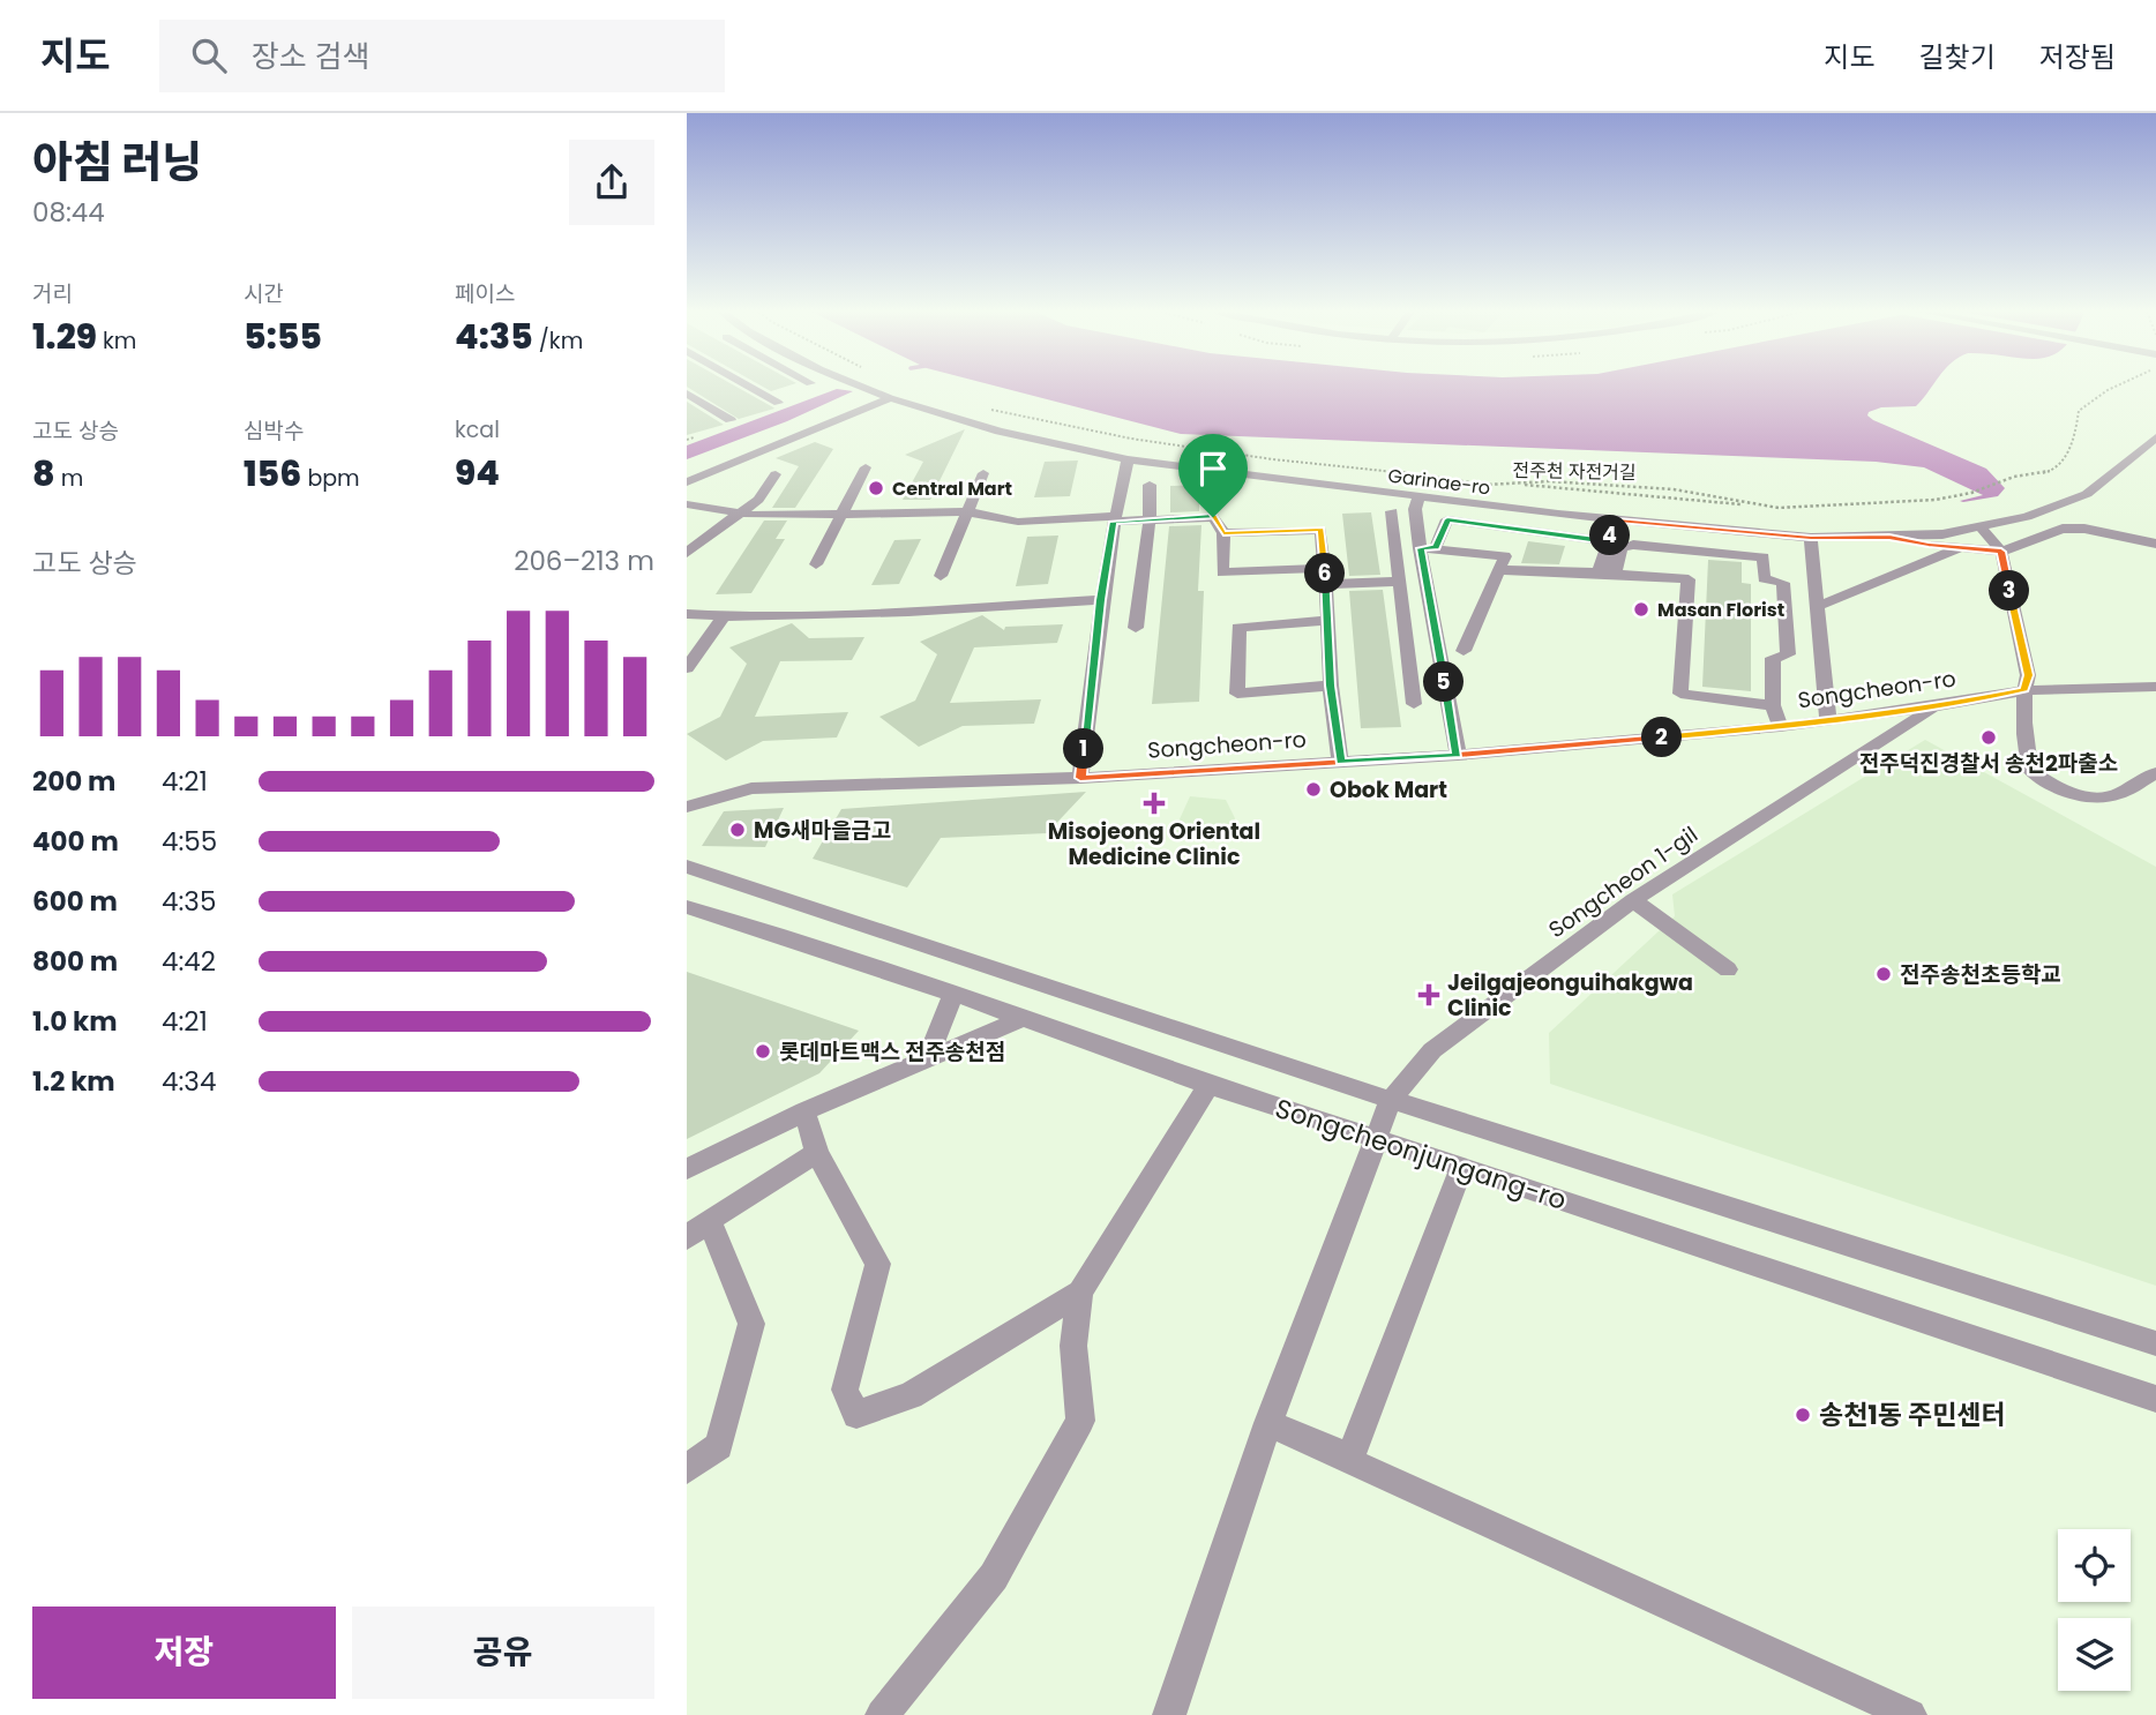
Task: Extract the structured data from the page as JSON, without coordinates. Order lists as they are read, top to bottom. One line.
{"streets":{"street":["Garinae-ro","Songcheon-ro","Songcheon 1-gil","Songcheonjungang-ro"],"path":["전주천 자전거길"]},"crossings":[["Songcheon-ro","Songcheon 1-gil"],["Songcheon 1-gil","Songcheonjungang-ro"]],"places":{"other":["Central Mart","Masan Florist","전주덕진경찰서 송천2파출소","Obok Mart","MG새마을금고","전주송천초등학교","롯데마트맥스 전주송천점","송천1동 주민센터"],"health":["Misojeong Oriental Medicine Clinic","Jeilgajeonguihakgwa Clinic"]},"page":{"header":"지도","search":"장소 검색","nav":["지도","길찾기","저장됨"],"heading":["아침 러닝","08:44"],"stats":[["거리","1.29 km"],["시간","5:55"],["페이스","4:35 /km"],["고도 상승","8 m"],["심박수","156 bpm"],["kcal","94"]],"pins":["4","6","3","5","2","1"],"chart":["고도 상승","206–213 m"],"list":[{"name":"200 m","note":"4:21"},{"name":"400 m","note":"4:55"},{"name":"600 m","note":"4:35"},{"name":"800 m","note":"4:42"},{"name":"1.0 km","note":"4:21"},{"name":"1.2 km","note":"4:34"}],"buttons":["저장","공유"]}}
